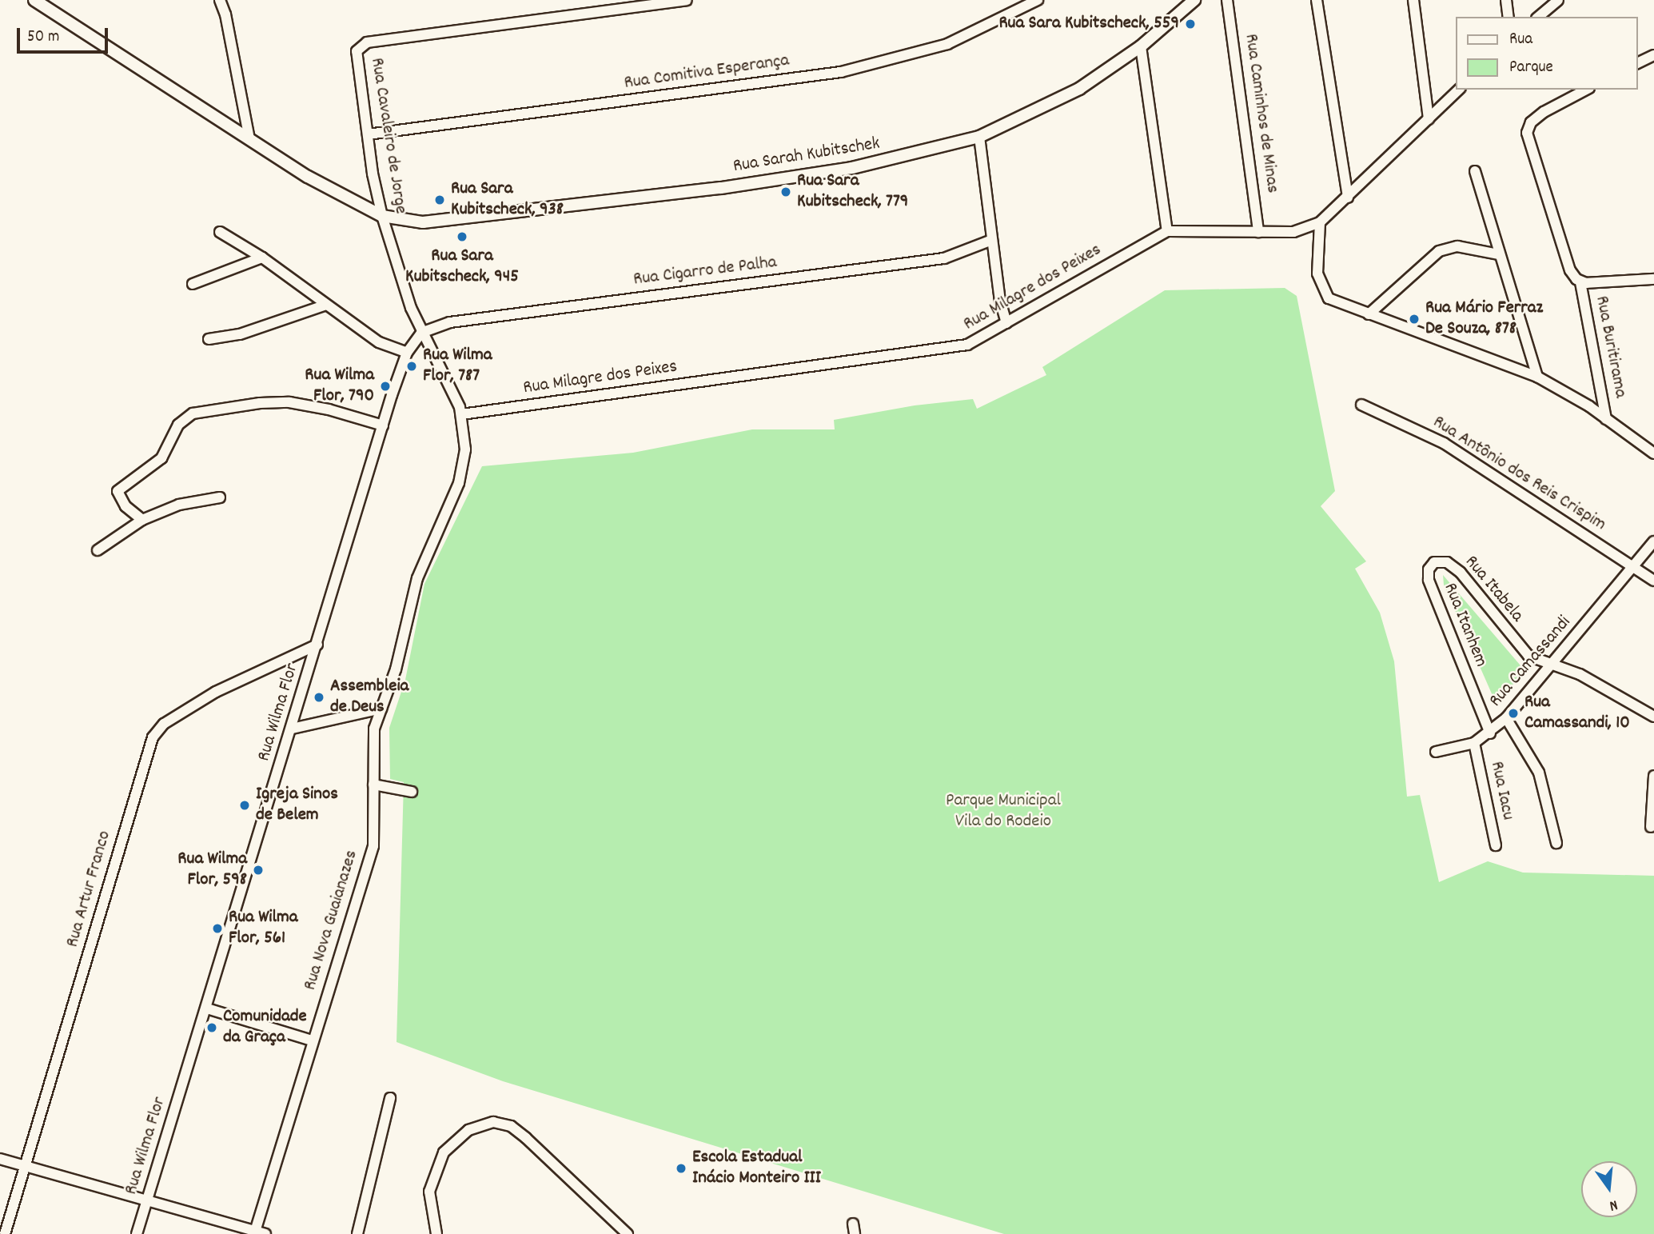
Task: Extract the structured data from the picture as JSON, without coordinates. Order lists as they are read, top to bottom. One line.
{"streets":{"street":["Rua Comitiva Esperança","Rua Caminhos de Minas","Rua Cavaleiro de Jorge","Rua Sarah Kubitschek","Rua Cigarro de Palha","Rua Milagre dos Peixes","Rua Buritirama","Rua Antônio dos Reis Crispim","Rua Itabela","Rua Itanhem","Rua Camassandi","Rua Wilma Flor","Rua Iacu","Rua Artur Franco","Rua Nova Guaianazes"]},"crossings":[["Rua Comitiva Esperança","Rua Cavaleiro de Jorge"],["Rua Cavaleiro de Jorge","Rua Sarah Kubitschek"],["Rua Cavaleiro de Jorge","Rua Cigarro de Palha"],["Rua Cavaleiro de Jorge","Rua Milagre dos Peixes"],["Rua Cavaleiro de Jorge","Rua Wilma Flor"],["Rua Cavaleiro de Jorge","Rua Nova Guaianazes"],["Rua Cigarro de Palha","Rua Wilma Flor"],["Rua Milagre dos Peixes","Rua Nova Guaianazes"],["Rua Antônio dos Reis Crispim","Rua Camassandi"],["Rua Itabela","Rua Itanhem"],["Rua Itabela","Rua Camassandi"],["Rua Itanhem","Rua Camassandi"],["Rua Camassandi","Rua Iacu"],["Rua Wilma Flor","Rua Artur Franco"]],"parks":["Parque Municipal Vila do Rodeio"],"places":["Rua Sara Kubitscheck, 559","Rua Sara Kubitscheck, 779","Rua Sara Kubitscheck, 938","Rua Sara Kubitscheck, 945","Rua Mário Ferraz De Souza, 878","Rua Wilma Flor, 787","Rua Wilma Flor, 790","Assembleia de Deus","Rua Camassandi, 10","Igreja Sinos de Belem","Rua Wilma Flor, 598","Rua Wilma Flor, 561","Comunidade da Graça","Escola Estadual Inácio Monteiro III"],"legend":["Rua","Parque"],"scale_bar":"50 m","north":"bottom"}
